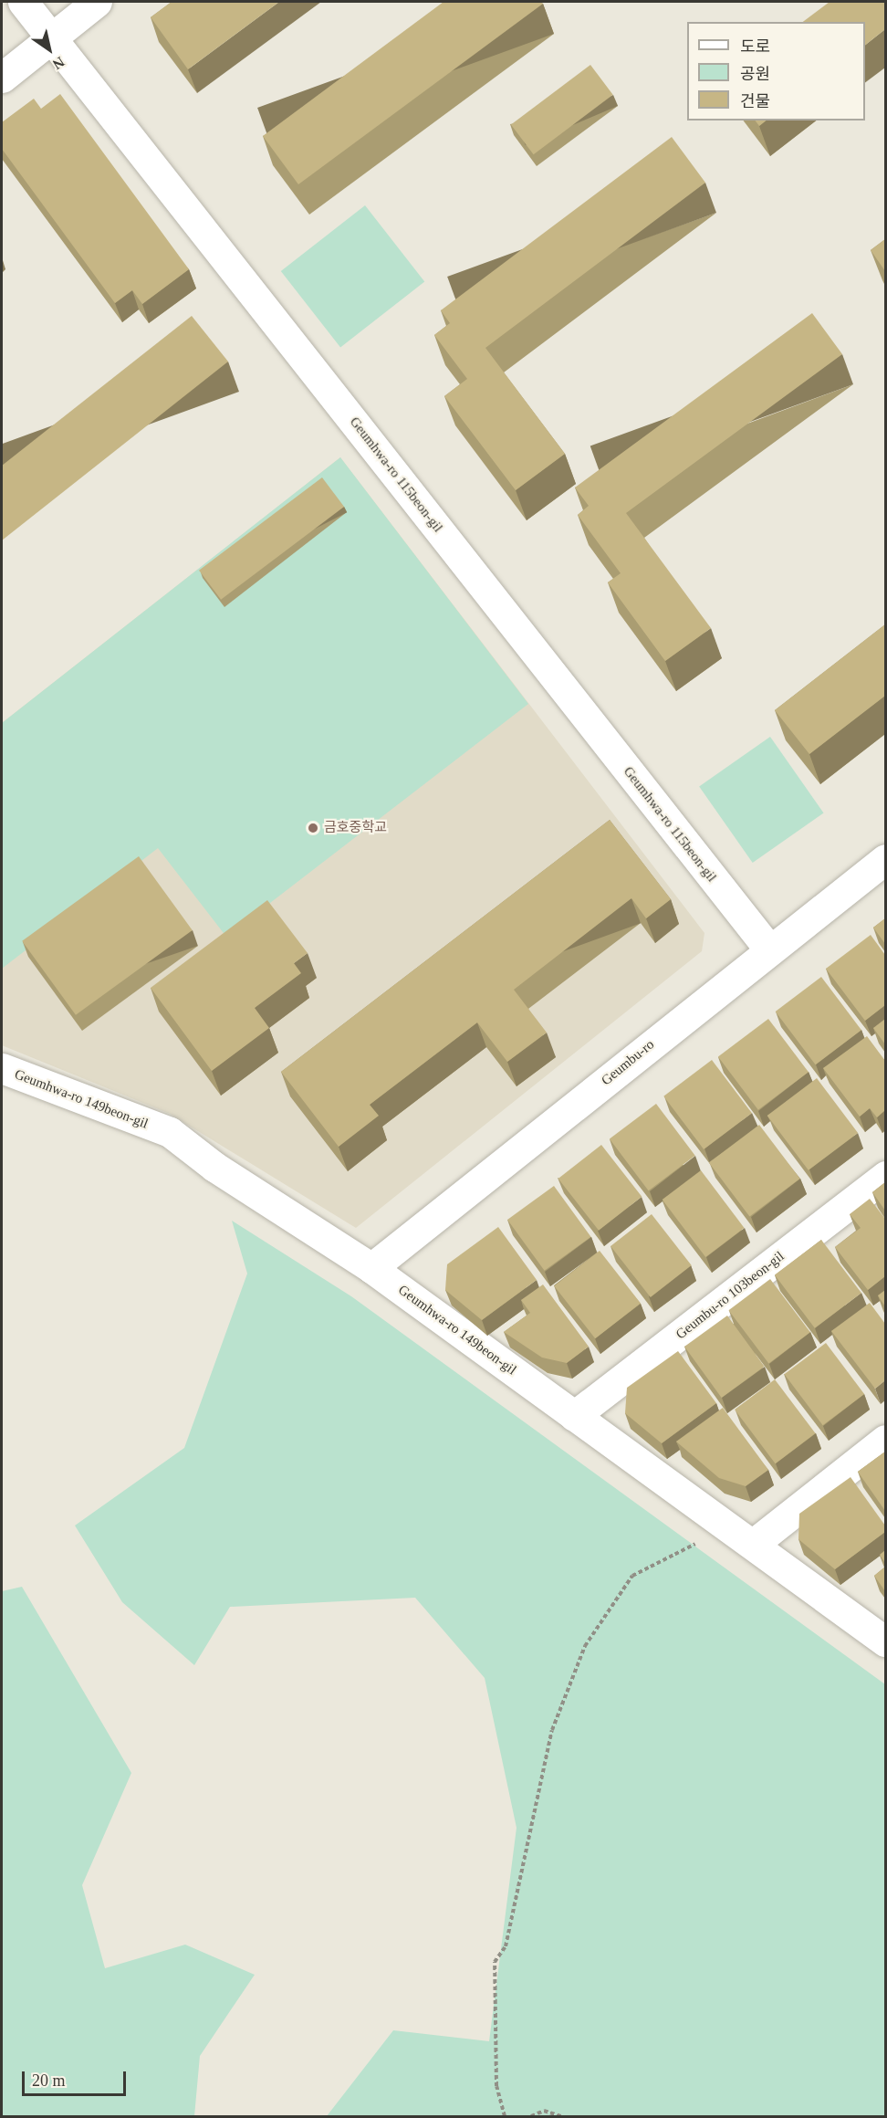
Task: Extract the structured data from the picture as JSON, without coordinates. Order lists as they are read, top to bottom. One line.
{"streets":{"street":["Geumhwa-ro 115beon-gil","Geumbu-ro","Geumhwa-ro 149beon-gil","Geumbu-ro 103beon-gil"]},"crossings":[["Geumhwa-ro 115beon-gil","Geumbu-ro"],["Geumbu-ro","Geumhwa-ro 149beon-gil"],["Geumhwa-ro 149beon-gil","Geumbu-ro 103beon-gil"]],"places":["금호중학교"],"legend":["도로","공원","건물"],"scale_bar":"20 m","north":"bottom right"}
